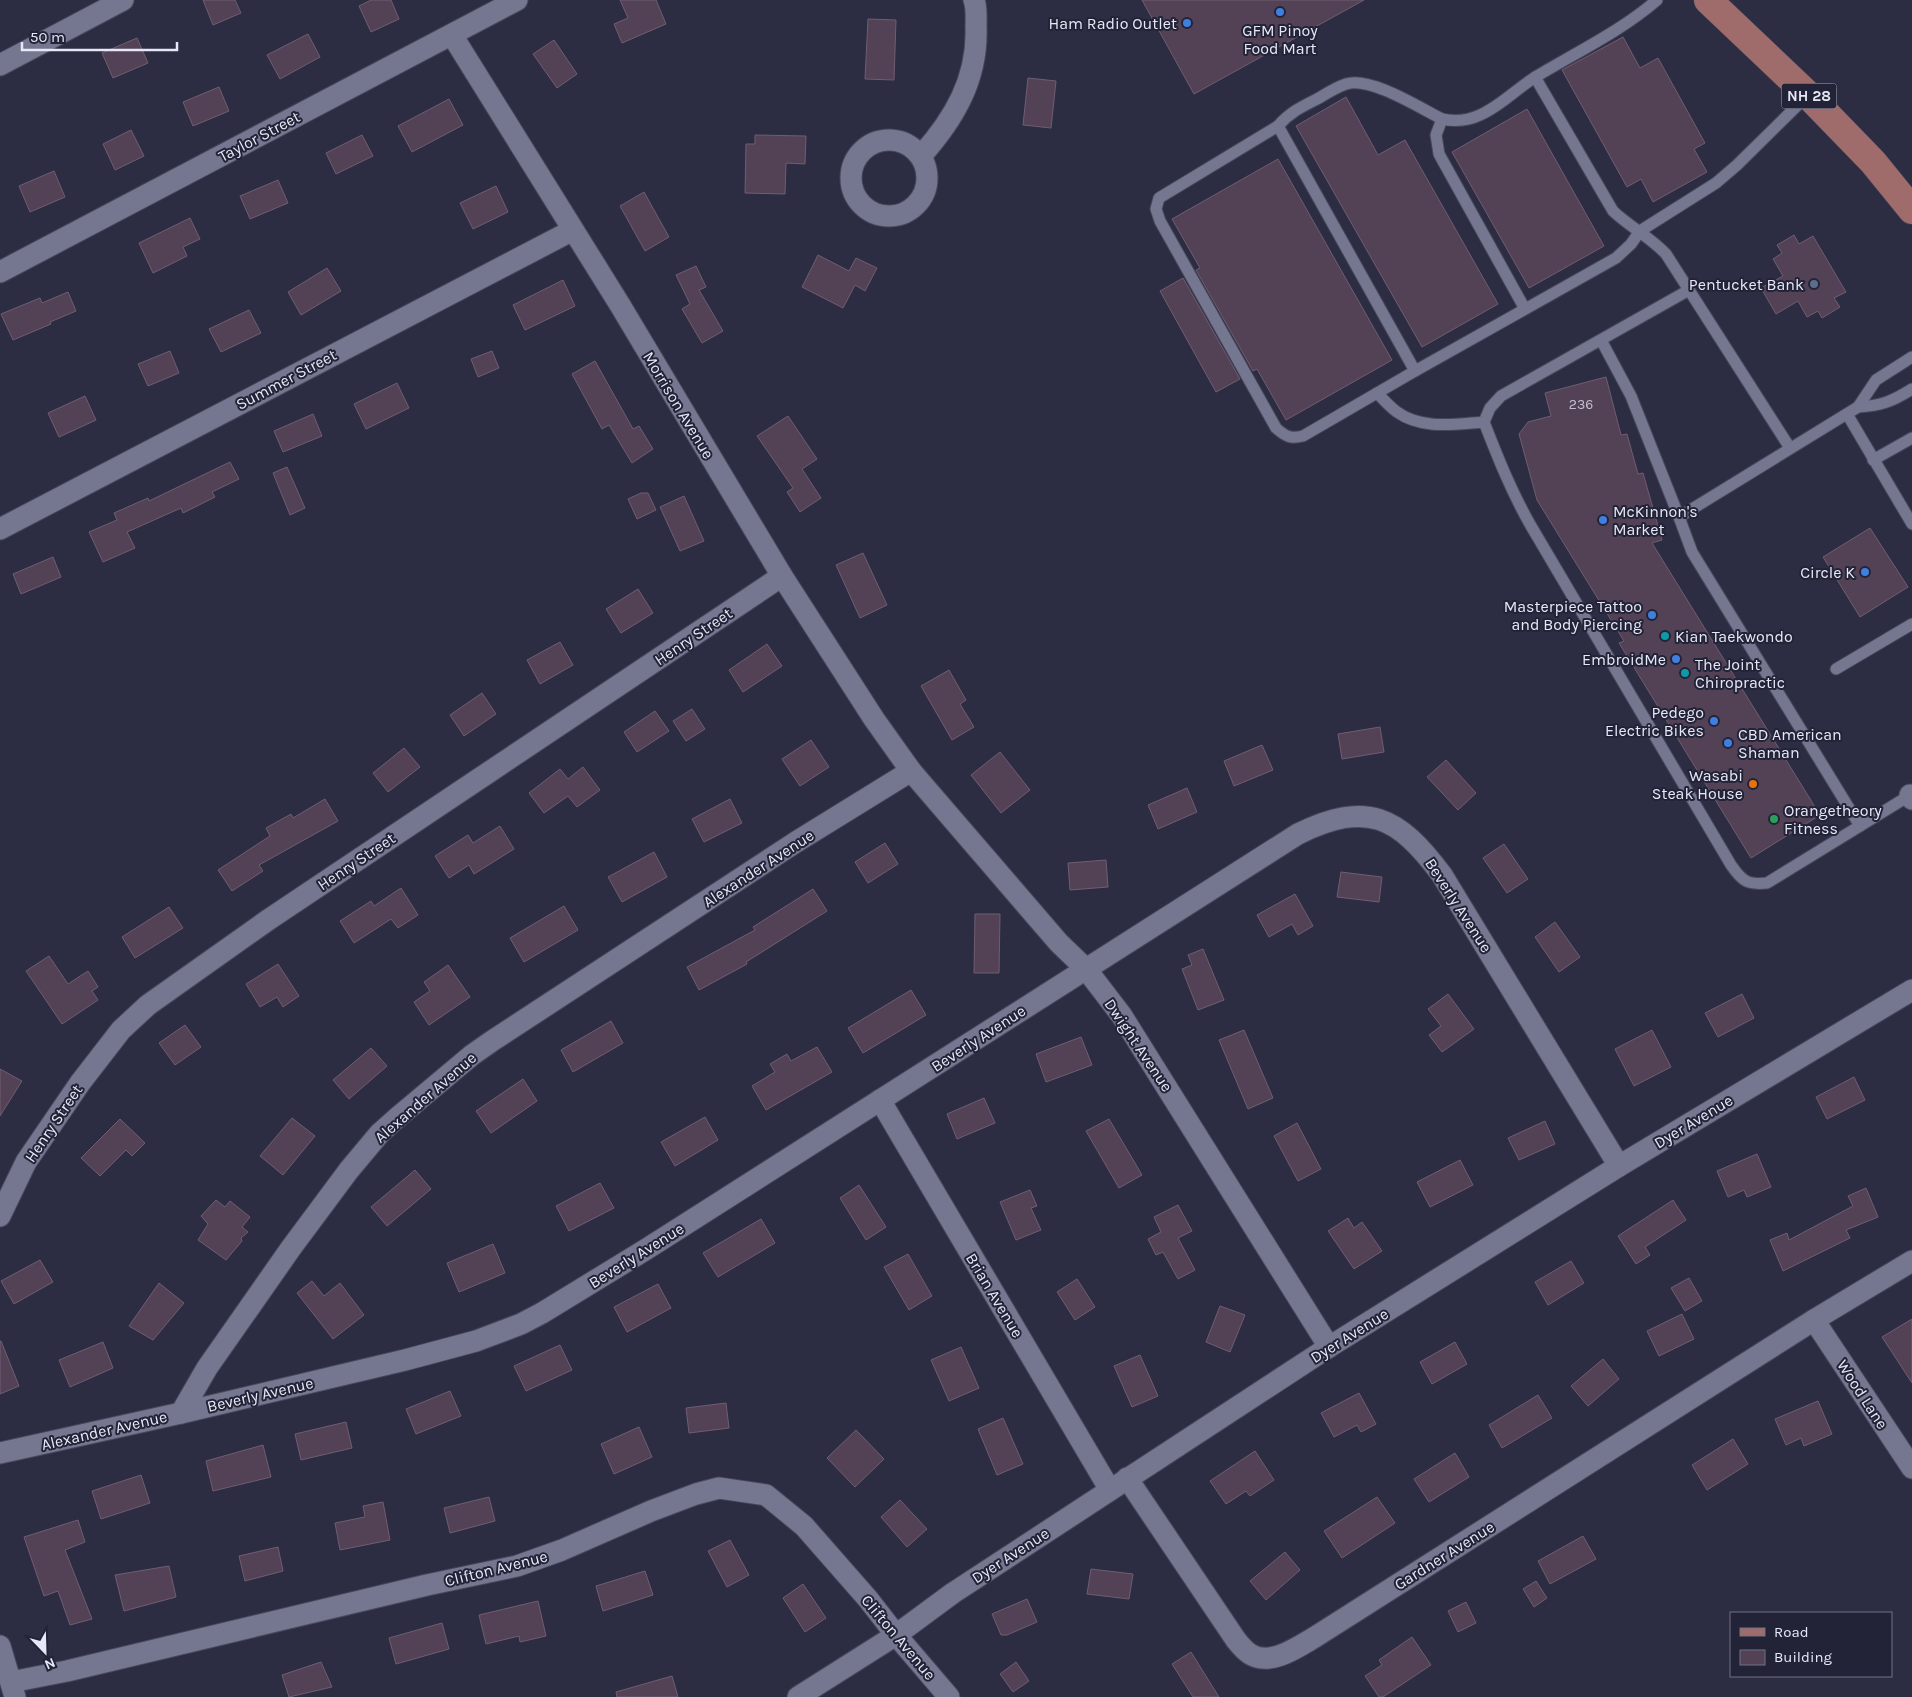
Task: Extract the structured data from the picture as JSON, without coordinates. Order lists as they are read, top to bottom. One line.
{"streets":{"main road":["NH 28"],"street":["Taylor Street","Summer Street","Morrison Avenue","Henry Street","Alexander Avenue","Beverly Avenue","Dwight Avenue","Dyer Avenue","Brian Avenue","Wood Lane","Gardner Avenue","Clifton Avenue"]},"crossings":[["Taylor Street","Morrison Avenue"],["Summer Street","Morrison Avenue"],["Morrison Avenue","Henry Street"],["Morrison Avenue","Alexander Avenue"],["Morrison Avenue","Dwight Avenue"],["Alexander Avenue","Beverly Avenue"],["Alexander Avenue","Dwight Avenue"],["Beverly Avenue","Dwight Avenue"],["Beverly Avenue","Dyer Avenue"],["Beverly Avenue","Brian Avenue"],["Dwight Avenue","Dyer Avenue"],["Dyer Avenue","Brian Avenue"],["Dyer Avenue","Gardner Avenue"],["Dyer Avenue","Clifton Avenue"],["Brian Avenue","Gardner Avenue"],["Wood Lane","Gardner Avenue"]],"places":["GFM Pinoy Food Mart","Ham Radio Outlet","Pentucket Bank","McKinnon's Market","Circle K","Masterpiece Tattoo and Body Piercing","Kian Taekwondo","EmbroidMe","The Joint Chiropractic","Pedego Electric Bikes","CBD American Shaman","Wasabi Steak House","Orangetheory Fitness"],"house_numbers":["236"],"legend":["Road","Building"],"scale_bar":"50 m","north":"bottom right"}
